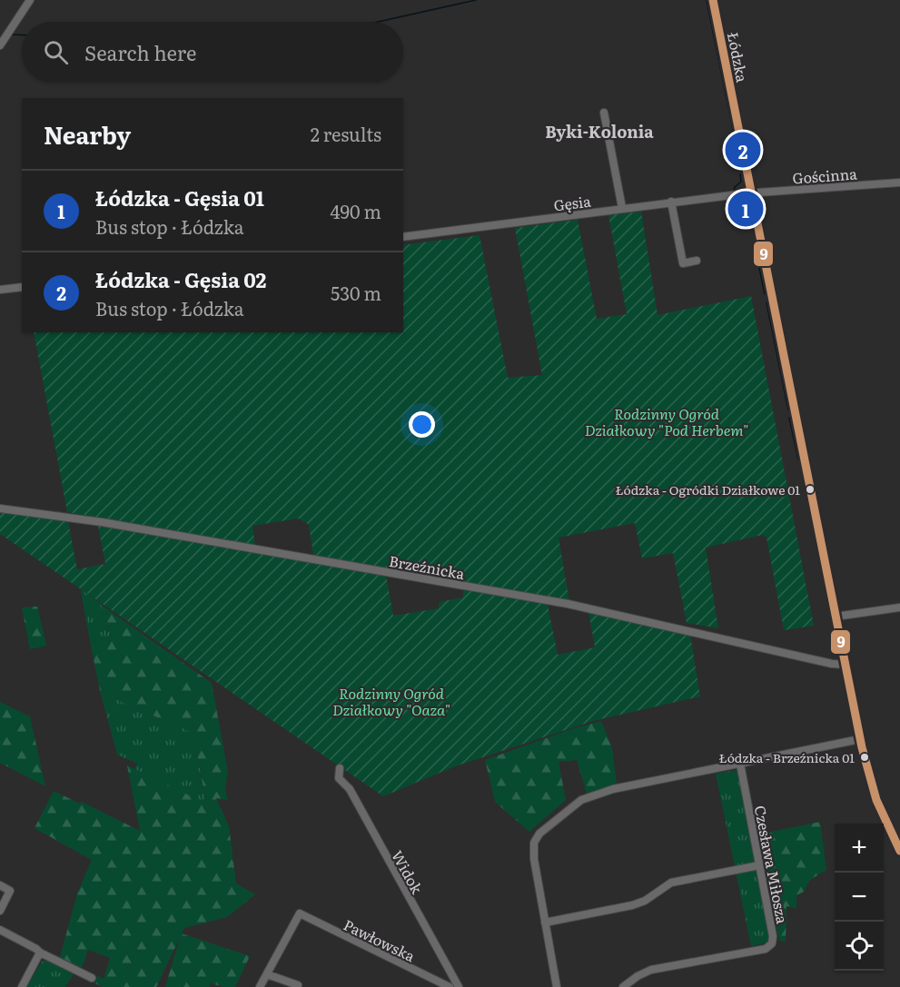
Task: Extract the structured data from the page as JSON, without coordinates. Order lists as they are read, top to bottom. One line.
{"streets":{"main road":["Łódzka"],"street":["Gościnna","Gęsia","Brzeźnicka","Czesława Miłosza","Widok","Pawłowska"]},"crossings":[["Łódzka","Gościnna"],["Łódzka","Gęsia"],["Łódzka","Brzeźnicka"],["Gościnna","Gęsia"]],"districts":["Byki-Kolonia"],"parks":["Rodzinny Ogród Działkowy \"Pod Herbem\"","Rodzinny Ogród Działkowy \"Oaza\""],"places":["Łódzka - Ogródki Działkowe 01","Łódzka - Brzeźnicka 01"],"lines":["transit line 9"],"page":{"search":"Search here","heading":["Nearby","2 results"],"pins":["2","1"],"list":[{"mark":"1","name":"Łódzka - Gęsia 01","note":"Bus stop · Łódzka","value":"490 m"},{"mark":"2","name":"Łódzka - Gęsia 02","note":"Bus stop · Łódzka","value":"530 m"}],"map_buttons":["+","−"]}}
